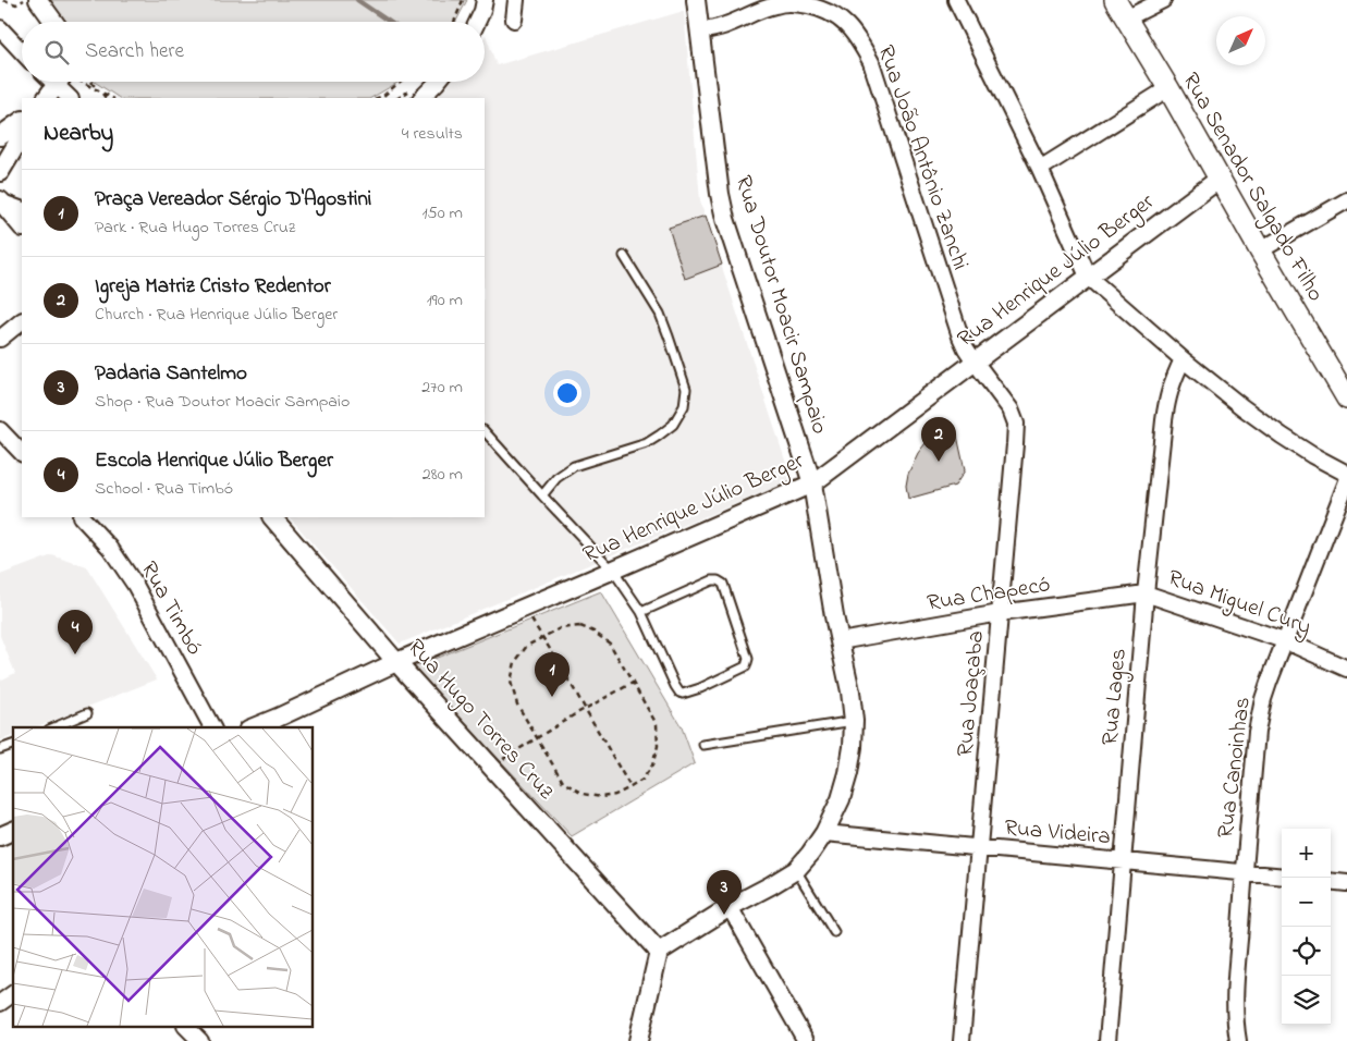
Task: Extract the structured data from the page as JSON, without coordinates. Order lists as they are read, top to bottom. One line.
{"streets":{"main road":["Rua Senador Salgado Filho"],"street":["Rua João Antônio Zanchi","Rua Henrique Júlio Berger","Rua Doutor Moacir Sampaio","Rua Chapecó","Rua Miguel Cury","Rua Timbó","Rua Joaçaba","Rua Lages","Rua Hugo Torres Cruz","Rua Canoinhas","Rua Videira"]},"crossings":[["Rua João Antônio Zanchi","Rua Henrique Júlio Berger"],["Rua João Antônio Zanchi","Rua Doutor Moacir Sampaio"],["Rua João Antônio Zanchi","Rua Joaçaba"],["Rua Senador Salgado Filho","Rua Henrique Júlio Berger"],["Rua Henrique Júlio Berger","Rua Doutor Moacir Sampaio"],["Rua Henrique Júlio Berger","Rua Joaçaba"],["Rua Henrique Júlio Berger","Rua Hugo Torres Cruz"],["Rua Doutor Moacir Sampaio","Rua Chapecó"],["Rua Doutor Moacir Sampaio","Rua Hugo Torres Cruz"],["Rua Doutor Moacir Sampaio","Rua Videira"],["Rua Chapecó","Rua Miguel Cury"],["Rua Chapecó","Rua Joaçaba"],["Rua Chapecó","Rua Lages"],["Rua Miguel Cury","Rua Lages"],["Rua Miguel Cury","Rua Canoinhas"],["Rua Joaçaba","Rua Videira"],["Rua Lages","Rua Videira"],["Rua Canoinhas","Rua Videira"]],"north":"top right","page":{"search":"Search here","heading":["Nearby","4 results"],"list":[{"mark":"1","name":"Praça Vereador Sérgio D'Agostini","note":"Park · Rua Hugo Torres Cruz","value":"150 m"},{"mark":"2","name":"Igreja Matriz Cristo Redentor","note":"Church · Rua Henrique Júlio Berger","value":"190 m"},{"mark":"3","name":"Padaria Santelmo","note":"Shop · Rua Doutor Moacir Sampaio","value":"270 m"},{"mark":"4","name":"Escola Henrique Júlio Berger","note":"School · Rua Timbó","value":"280 m"}],"pins":["2","4","1","3"],"map_buttons":["+","−"]}}
